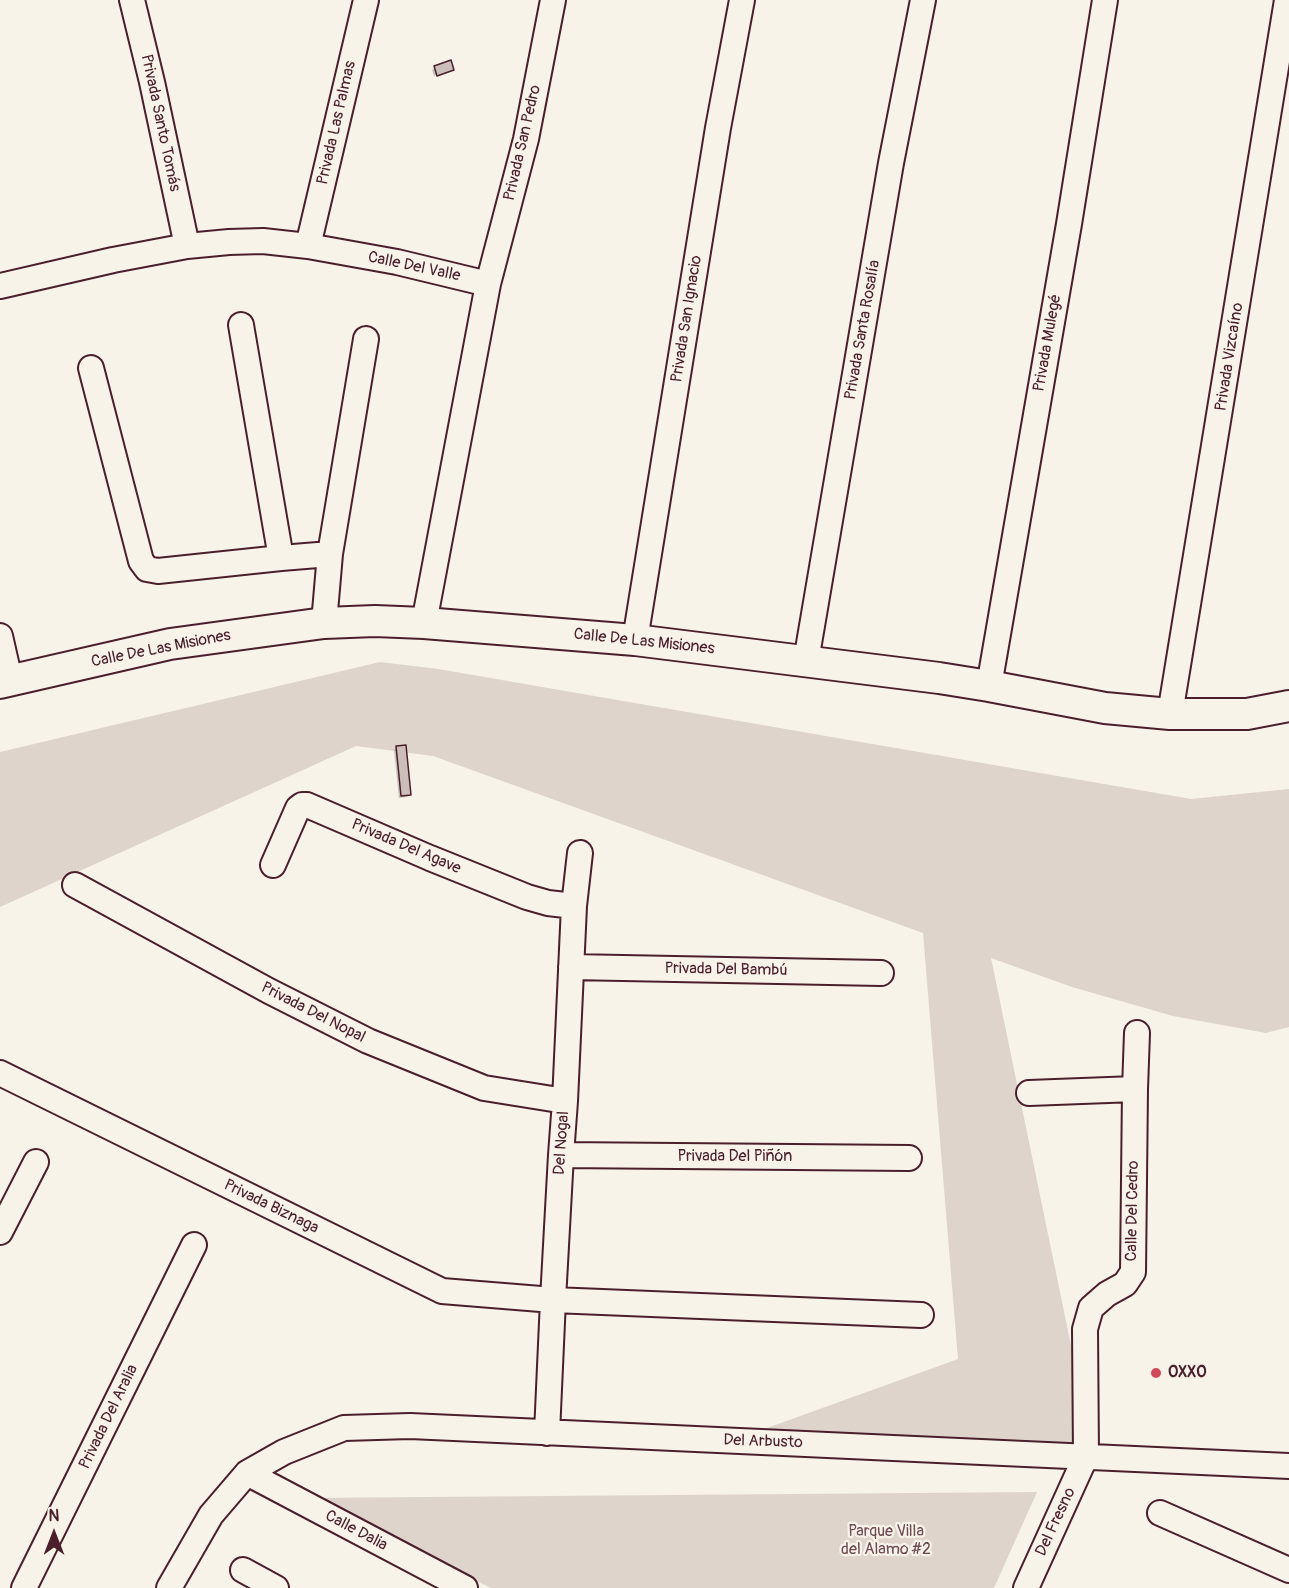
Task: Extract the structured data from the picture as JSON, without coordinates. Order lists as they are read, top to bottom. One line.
{"streets":{"street":["Privada Santo Tomás","Privada Las Palmas","Privada San Pedro","Calle Del Valle","Privada San Ignacio","Privada Santa Rosalía","Privada Mulegé","Privada Vizcaíno","Calle De Las Misiones","Privada Del Agave","Privada Del Bambú","Privada Del Nopal","Del Nogal","Privada Del Piñón","Privada Biznaga","Calle Del Cedro","Privada Del Aralia","Del Arbusto","Del Fresno","Calle Dalia"]},"crossings":[["Privada Santo Tomás","Calle Del Valle"],["Privada Las Palmas","Calle Del Valle"],["Privada San Pedro","Calle Del Valle"],["Privada San Ignacio","Calle De Las Misiones"],["Privada Santa Rosalía","Calle De Las Misiones"],["Privada Mulegé","Calle De Las Misiones"],["Privada Vizcaíno","Calle De Las Misiones"],["Privada Del Agave","Del Nogal"],["Privada Del Bambú","Del Nogal"],["Privada Del Nopal","Del Nogal"],["Del Nogal","Privada Del Piñón"],["Del Nogal","Privada Biznaga"],["Del Nogal","Del Arbusto"],["Calle Del Cedro","Del Arbusto"],["Calle Del Cedro","Del Fresno"],["Del Arbusto","Del Fresno"],["Del Arbusto","Calle Dalia"]],"parks":["Parque Villa del Alamo #2"],"places":["OXXO"],"north":"top"}
